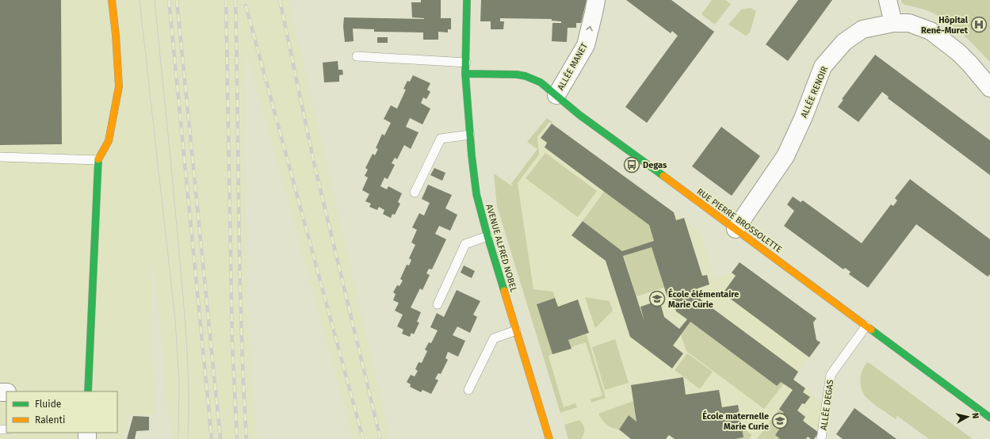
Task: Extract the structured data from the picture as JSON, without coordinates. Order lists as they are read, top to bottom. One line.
{"streets":{"street":["ALLÉE MANET","ALLÉE RENOIR","RUE PIERRE BROSSOLETTE","AVENUE ALFRED NOBEL"],"lane":["ALLÉE DEGAS"]},"crossings":[["ALLÉE MANET","RUE PIERRE BROSSOLETTE"],["ALLÉE RENOIR","RUE PIERRE BROSSOLETTE"],["RUE PIERRE BROSSOLETTE","AVENUE ALFRED NOBEL"],["RUE PIERRE BROSSOLETTE","ALLÉE DEGAS"]],"one_way":["ALLÉE MANET"],"places":{"hospital":["Hôpital René-Muret"],"bus stop":["Degas"],"school or university":["École élémentaire Marie Curie","École maternelle Marie Curie"]},"legend":["Fluide","Ralenti"],"north":"right"}
